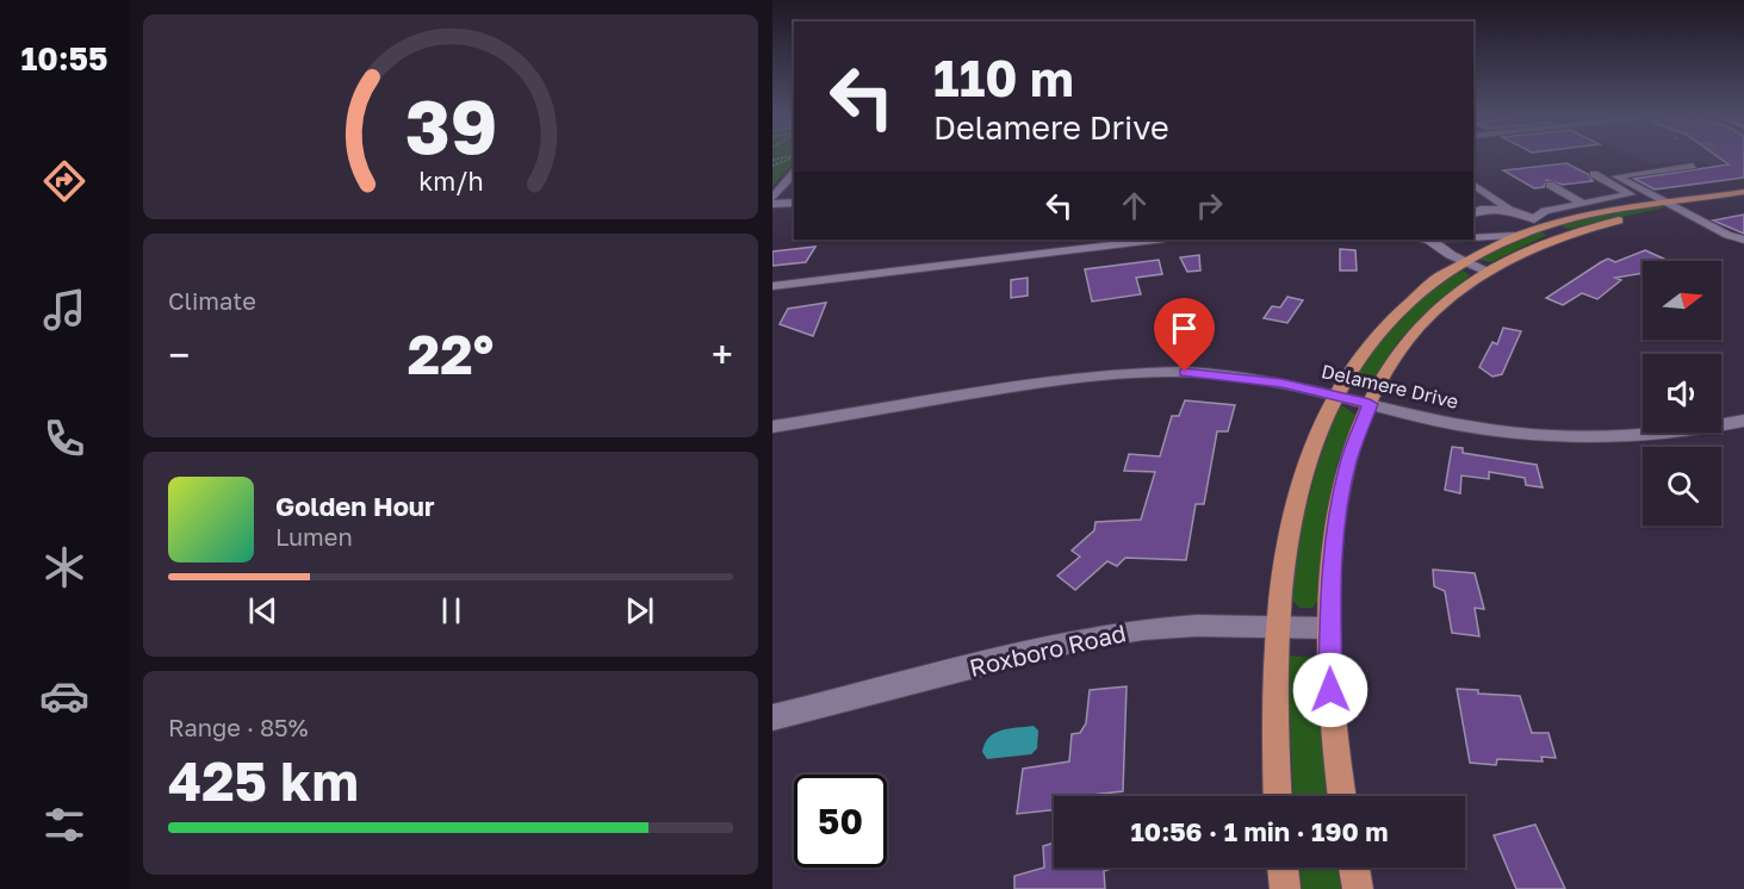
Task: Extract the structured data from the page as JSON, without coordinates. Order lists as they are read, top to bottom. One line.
{"streets":{"street":["Delamere Drive","Roxboro Road"]},"north":"right","page":{"tabs":"10:55","turn":["110 m","Delamere Drive"],"tile":["Climate",["Range · 85%","425 km"]],"heat":["−","22°","+"],"song":["Golden Hour","Lumen"],"limit":"50","trip":"10:56 · 1 min · 190 m","gauge":["39","km/h"]}}
